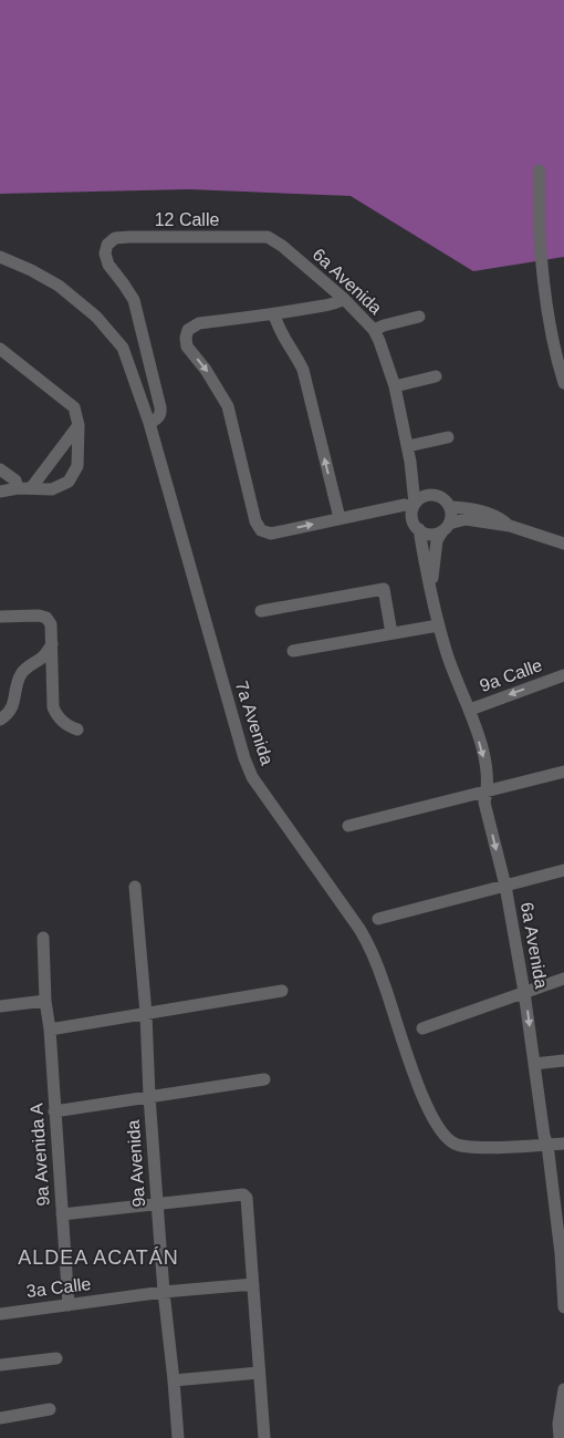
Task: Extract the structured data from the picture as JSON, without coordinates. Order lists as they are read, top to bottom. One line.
{"streets":{"street":["12 Calle","6a Avenida","9a Calle","7a Avenida","9a Avenida A","9a Avenida","3a Calle"]},"crossings":[["12 Calle","6a Avenida"],["12 Calle","7a Avenida"],["6a Avenida","9a Calle"],["6a Avenida","7a Avenida"],["9a Avenida A","3a Calle"],["9a Avenida","3a Calle"]],"districts":["ALDEA ACATÁN"]}
